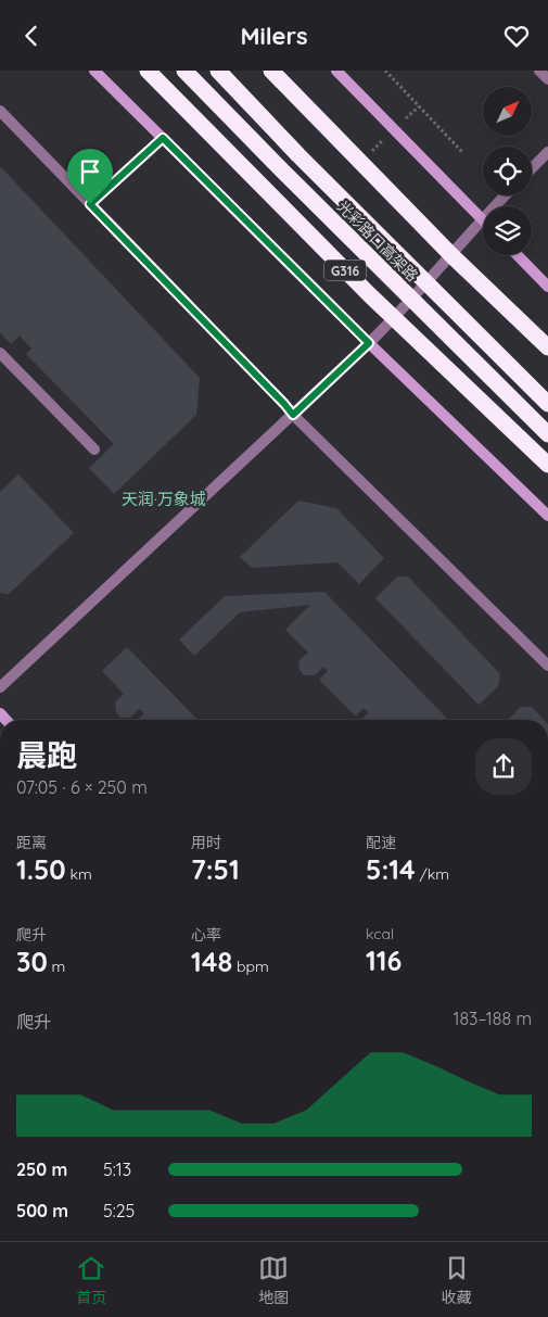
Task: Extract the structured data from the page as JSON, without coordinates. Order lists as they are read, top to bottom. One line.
{"streets":{"highway":["光彩路口高架路","G316"]},"districts":["天润·万象城"],"north":"top right","page":{"header":"Milers","heading":["晨跑","07:05 · 6 × 250 m"],"stats":[["距离","1.50 km"],["用时","7:51"],["配速","5:14 /km"],["爬升","30 m"],["心率","148 bpm"],["kcal","116"]],"chart":["爬升","183–188 m"],"list":[{"name":"250 m","note":"5:13"},{"name":"500 m","note":"5:25"}],"tabs":["首页","地图","收藏"]}}
